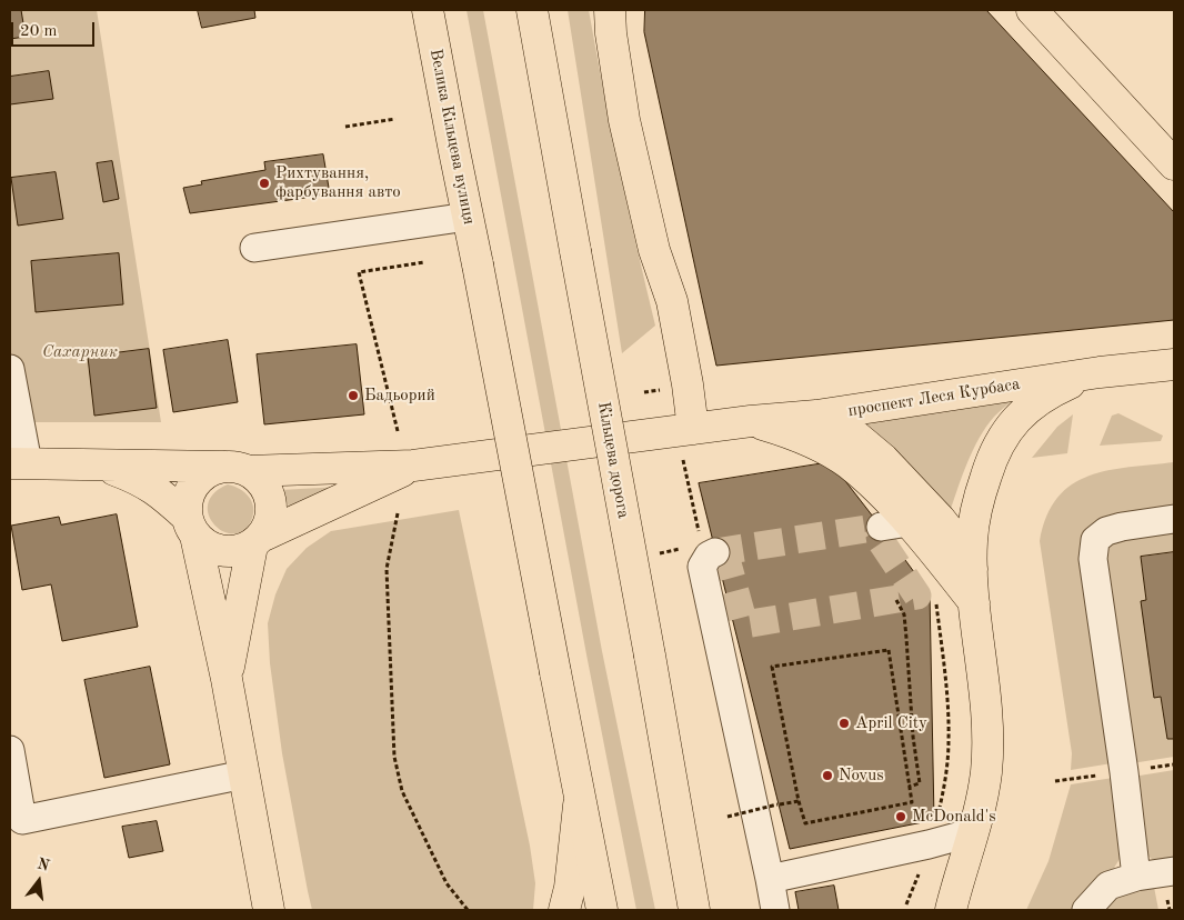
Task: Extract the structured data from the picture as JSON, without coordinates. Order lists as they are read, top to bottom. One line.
{"streets":{"main road":["Велика Кільцева вулиця","проспект Леся Курбаса","Кільцева дорога"]},"parks":["Сахарник"],"places":["Рихтування, фарбування авто","Бадьорий","April City","Novus","McDonald's"],"scale_bar":"20 m","north":"top"}
